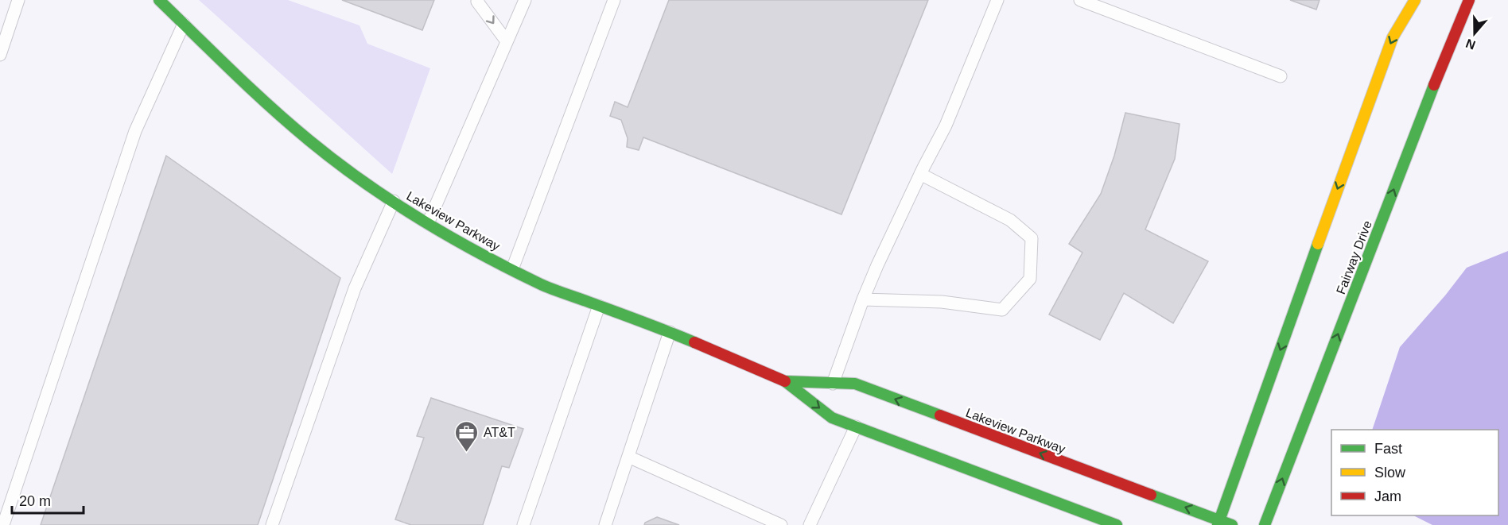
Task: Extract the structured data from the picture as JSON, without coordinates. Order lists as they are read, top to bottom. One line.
{"streets":{"street":["Lakeview Parkway","Fairway Drive"]},"places":{"office":["AT&T"]},"legend":["Fast","Slow","Jam"],"scale_bar":"20 m","north":"bottom"}
